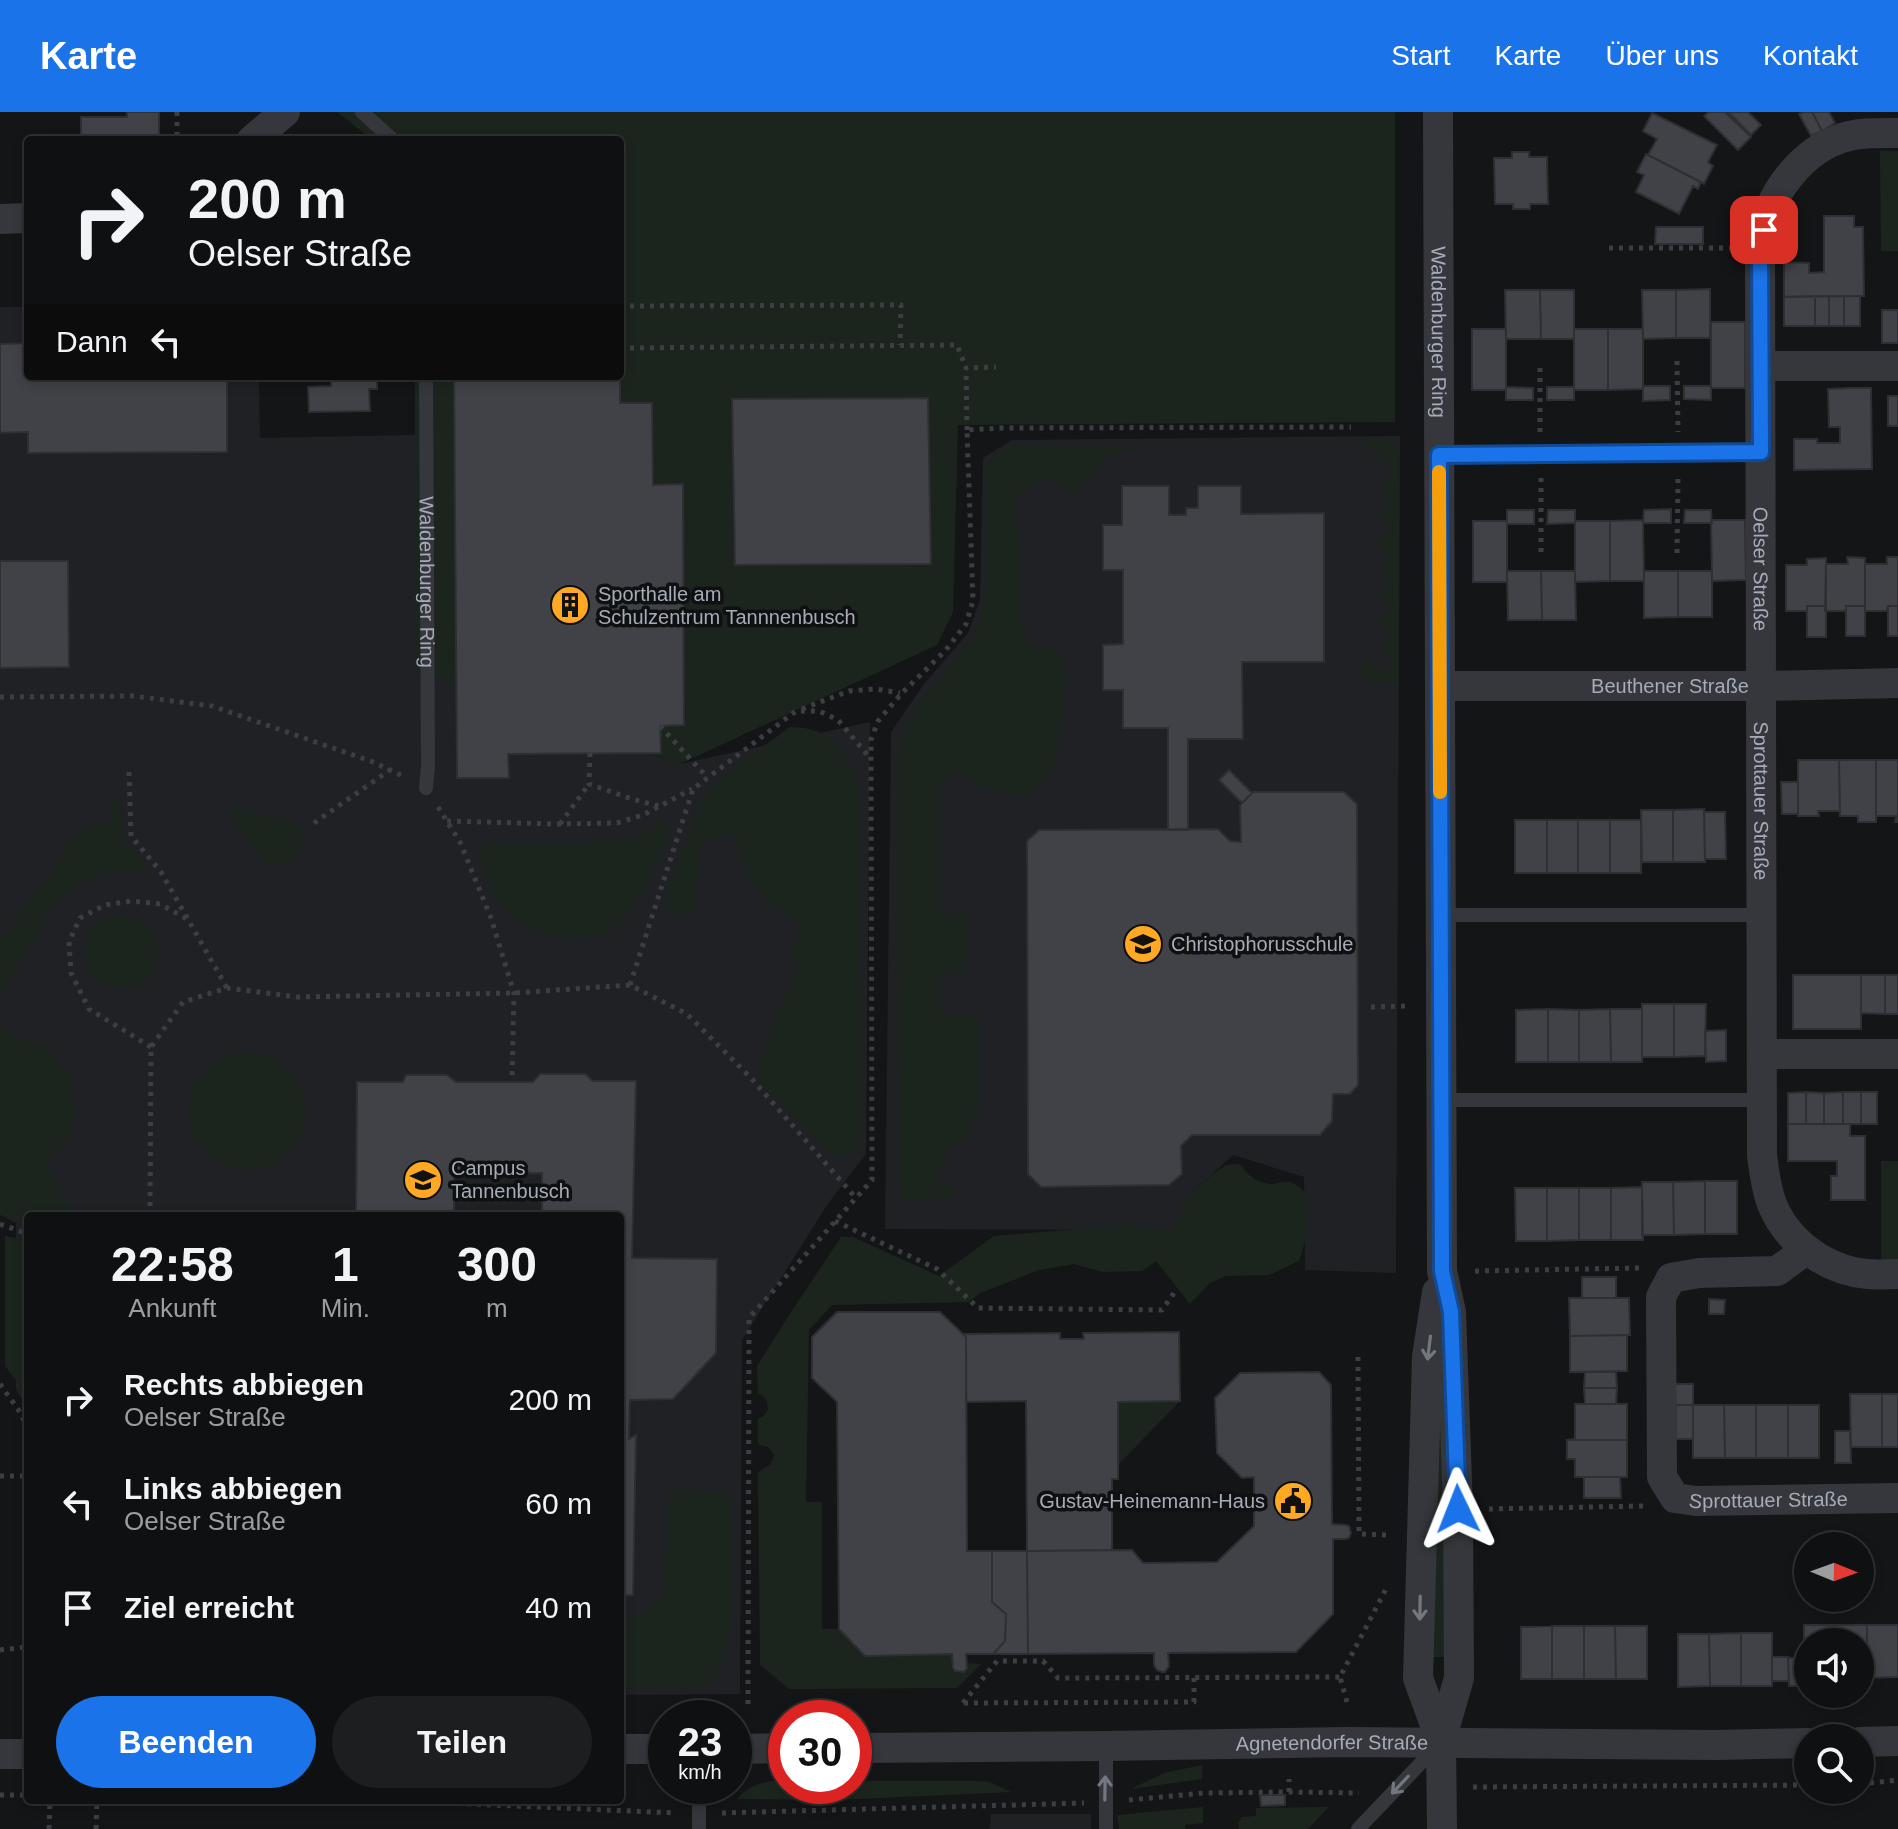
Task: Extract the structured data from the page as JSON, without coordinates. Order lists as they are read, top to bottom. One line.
{"streets":{"street":["Waldenburger Ring","Oelser Straße","Beuthener Straße","Sprottauer Straße","Agnetendorfer Straße"]},"crossings":[["Waldenburger Ring","Beuthener Straße"],["Waldenburger Ring","Agnetendorfer Straße"],["Oelser Straße","Beuthener Straße"],["Oelser Straße","Sprottauer Straße"],["Beuthener Straße","Sprottauer Straße"]],"places":{"building":["Sporthalle am Schulzentrum Tannnenbusch"],"school or university":["Christophorusschule","Campus Tannenbusch"],"public building":["Gustav-Heinemann-Haus"]},"north":"right","page":{"header":"Karte","nav":["Start","Karte","Über uns","Kontakt"],"turn":["200 m","Oelser Straße"],"then":"Dann","eta":["22:58","Ankunft","1","Min.","300","m"],"list":[{"name":"Rechts abbiegen","note":"Oelser Straße","value":"200 m"},{"name":"Links abbiegen","note":"Oelser Straße","value":"60 m"},{"name":"Ziel erreicht","value":"40 m"}],"buttons":["Beenden","Teilen"],"speed":"23 km/h","limit":"30"}}
